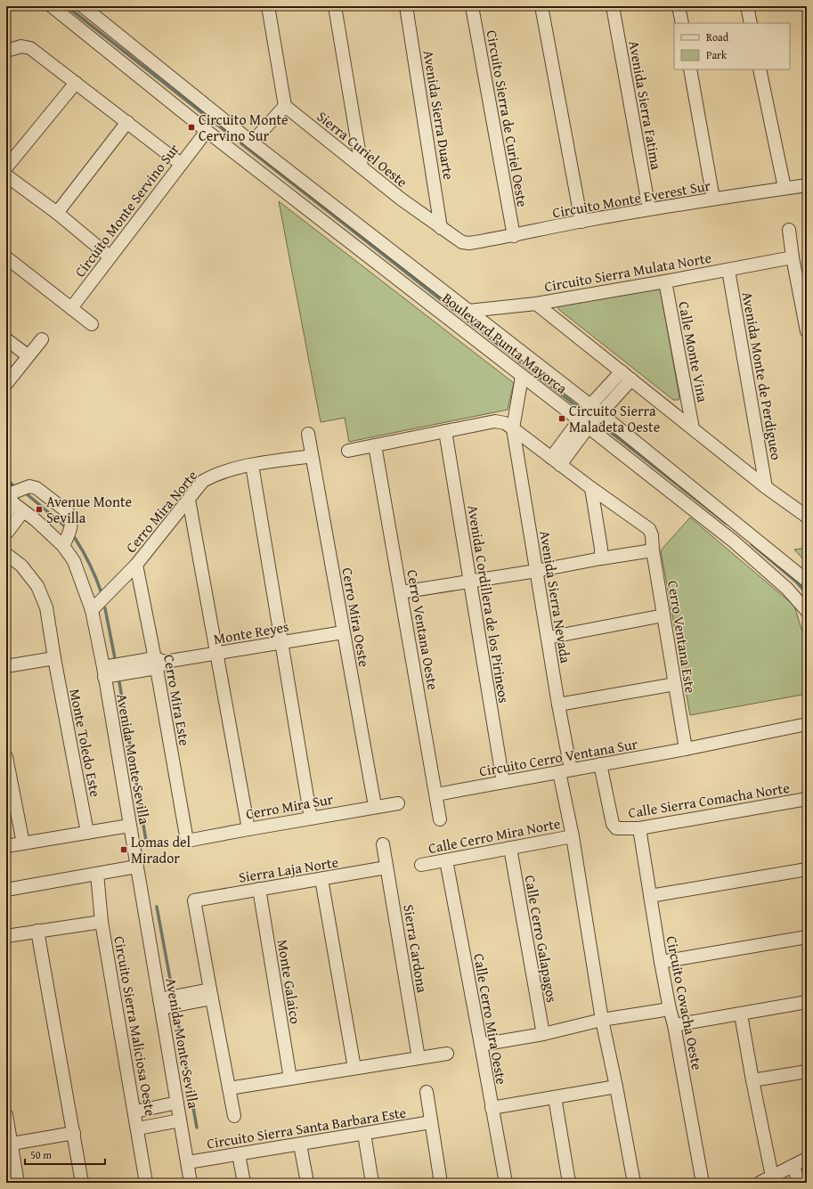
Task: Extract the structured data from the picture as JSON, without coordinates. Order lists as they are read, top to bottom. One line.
{"streets":{"street":["Avenida Sierra Fatima","Avenida Sierra Duarte","Circuito Sierra de Curiel Oeste","Sierra Curiel Oeste","Circuito Monte Everest Sur","Circuito Monte Servino Sur","Circuito Sierra Mulata Norte","Boulevard Punta Mayorca","Calle Monte Vina","Avenida Monte de Perdigueo","Cerro Mira Norte","Avenida Sierra Nevada","Avenida Cordillera de los Pirineos","Cerro Mira Oeste","Cerro Ventana Oeste","Monte Reyes","Cerro Ventana Este","Cerro Mira Este","Monte Toledo Este","Circuito Cerro Ventana Sur","Avenida Monte Sevilla","Calle Sierra Comacha Norte","Cerro Mira Sur","Calle Cerro Mira Norte","Sierra Laja Norte","Calle Cerro Galapagos","Sierra Cardona","Monte Galaico","Circuito Covacha Oeste","Calle Cerro Mira Oeste","Circuito Sierra Maliciosa Oeste","Circuito Sierra Santa Barbara Este"]},"crossings":[["Avenida Sierra Fatima","Circuito Monte Everest Sur"],["Avenida Sierra Duarte","Sierra Curiel Oeste"],["Circuito Sierra de Curiel Oeste","Circuito Monte Everest Sur"],["Sierra Curiel Oeste","Circuito Monte Everest Sur"],["Circuito Monte Servino Sur","Boulevard Punta Mayorca"],["Circuito Sierra Mulata Norte","Boulevard Punta Mayorca"],["Circuito Sierra Mulata Norte","Calle Monte Vina"],["Circuito Sierra Mulata Norte","Avenida Monte de Perdigueo"],["Boulevard Punta Mayorca","Avenida Sierra Nevada"],["Cerro Mira Norte","Cerro Mira Oeste"],["Cerro Mira Norte","Cerro Mira Este"],["Cerro Mira Norte","Avenida Monte Sevilla"],["Avenida Sierra Nevada","Circuito Cerro Ventana Sur"],["Avenida Sierra Nevada","Calle Cerro Mira Norte"],["Avenida Cordillera de los Pirineos","Circuito Cerro Ventana Sur"],["Cerro Mira Oeste","Monte Reyes"],["Cerro Mira Oeste","Cerro Mira Sur"],["Cerro Ventana Oeste","Circuito Cerro Ventana Sur"],["Monte Reyes","Cerro Mira Este"],["Monte Reyes","Avenida Monte Sevilla"],["Cerro Ventana Este","Circuito Cerro Ventana Sur"],["Cerro Mira Este","Cerro Mira Sur"],["Circuito Cerro Ventana Sur","Calle Sierra Comacha Norte"],["Avenida Monte Sevilla","Circuito Sierra Santa Barbara Este"],["Calle Sierra Comacha Norte","Circuito Covacha Oeste"],["Calle Cerro Mira Norte","Calle Cerro Galapagos"],["Calle Cerro Mira Norte","Calle Cerro Mira Oeste"],["Sierra Laja Norte","Sierra Cardona"],["Sierra Laja Norte","Monte Galaico"]],"places":{"transit":["Circuito Monte Cervino Sur","Circuito Sierra Maladeta Oeste","Avenue Monte Sevilla","Lomas del Mirador"]},"legend":["Road","Park"],"scale_bar":"50 m"}
